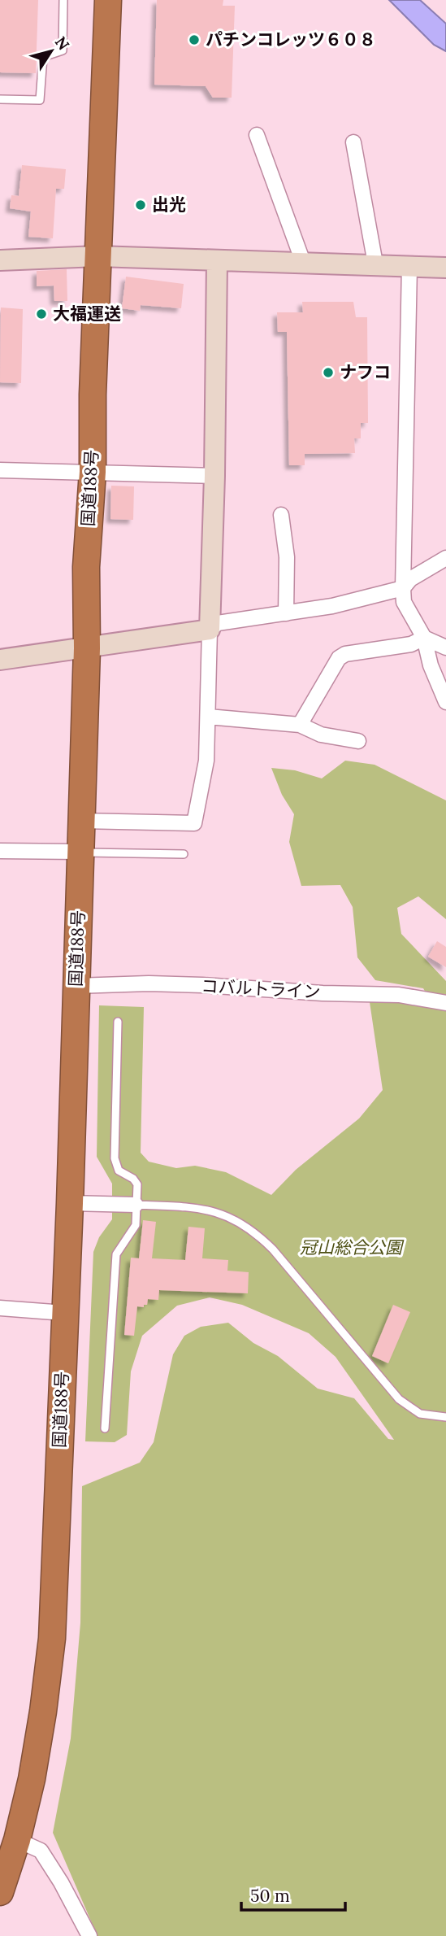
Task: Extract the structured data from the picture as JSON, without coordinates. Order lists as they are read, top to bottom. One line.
{"streets":{"highway":["国道188号"],"street":["コバルトライン"]},"crossings":[["国道188号","コバルトライン"]],"parks":["冠山総合公園"],"places":["パチンコレッツ６０８","出光","大福運送","ナフコ"],"scale_bar":"50 m","north":"top right"}
